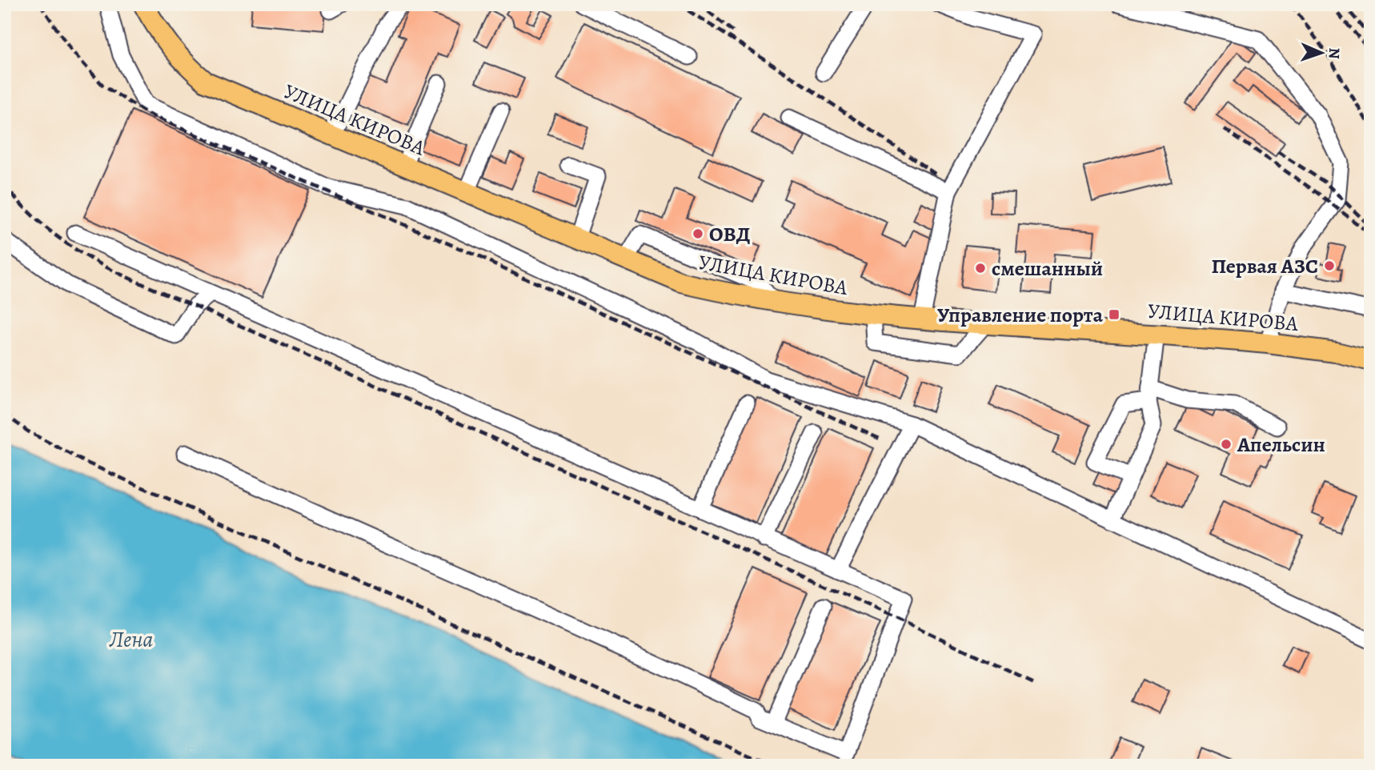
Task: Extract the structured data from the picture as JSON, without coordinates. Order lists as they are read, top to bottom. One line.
{"streets":{"main road":["УЛИЦА КИРОВА"]},"water":["Лена"],"places":{"other":["ОВД","Первая АЗС","смешанный","Апельсин"],"transit":["Управление порта"]},"north":"right"}
